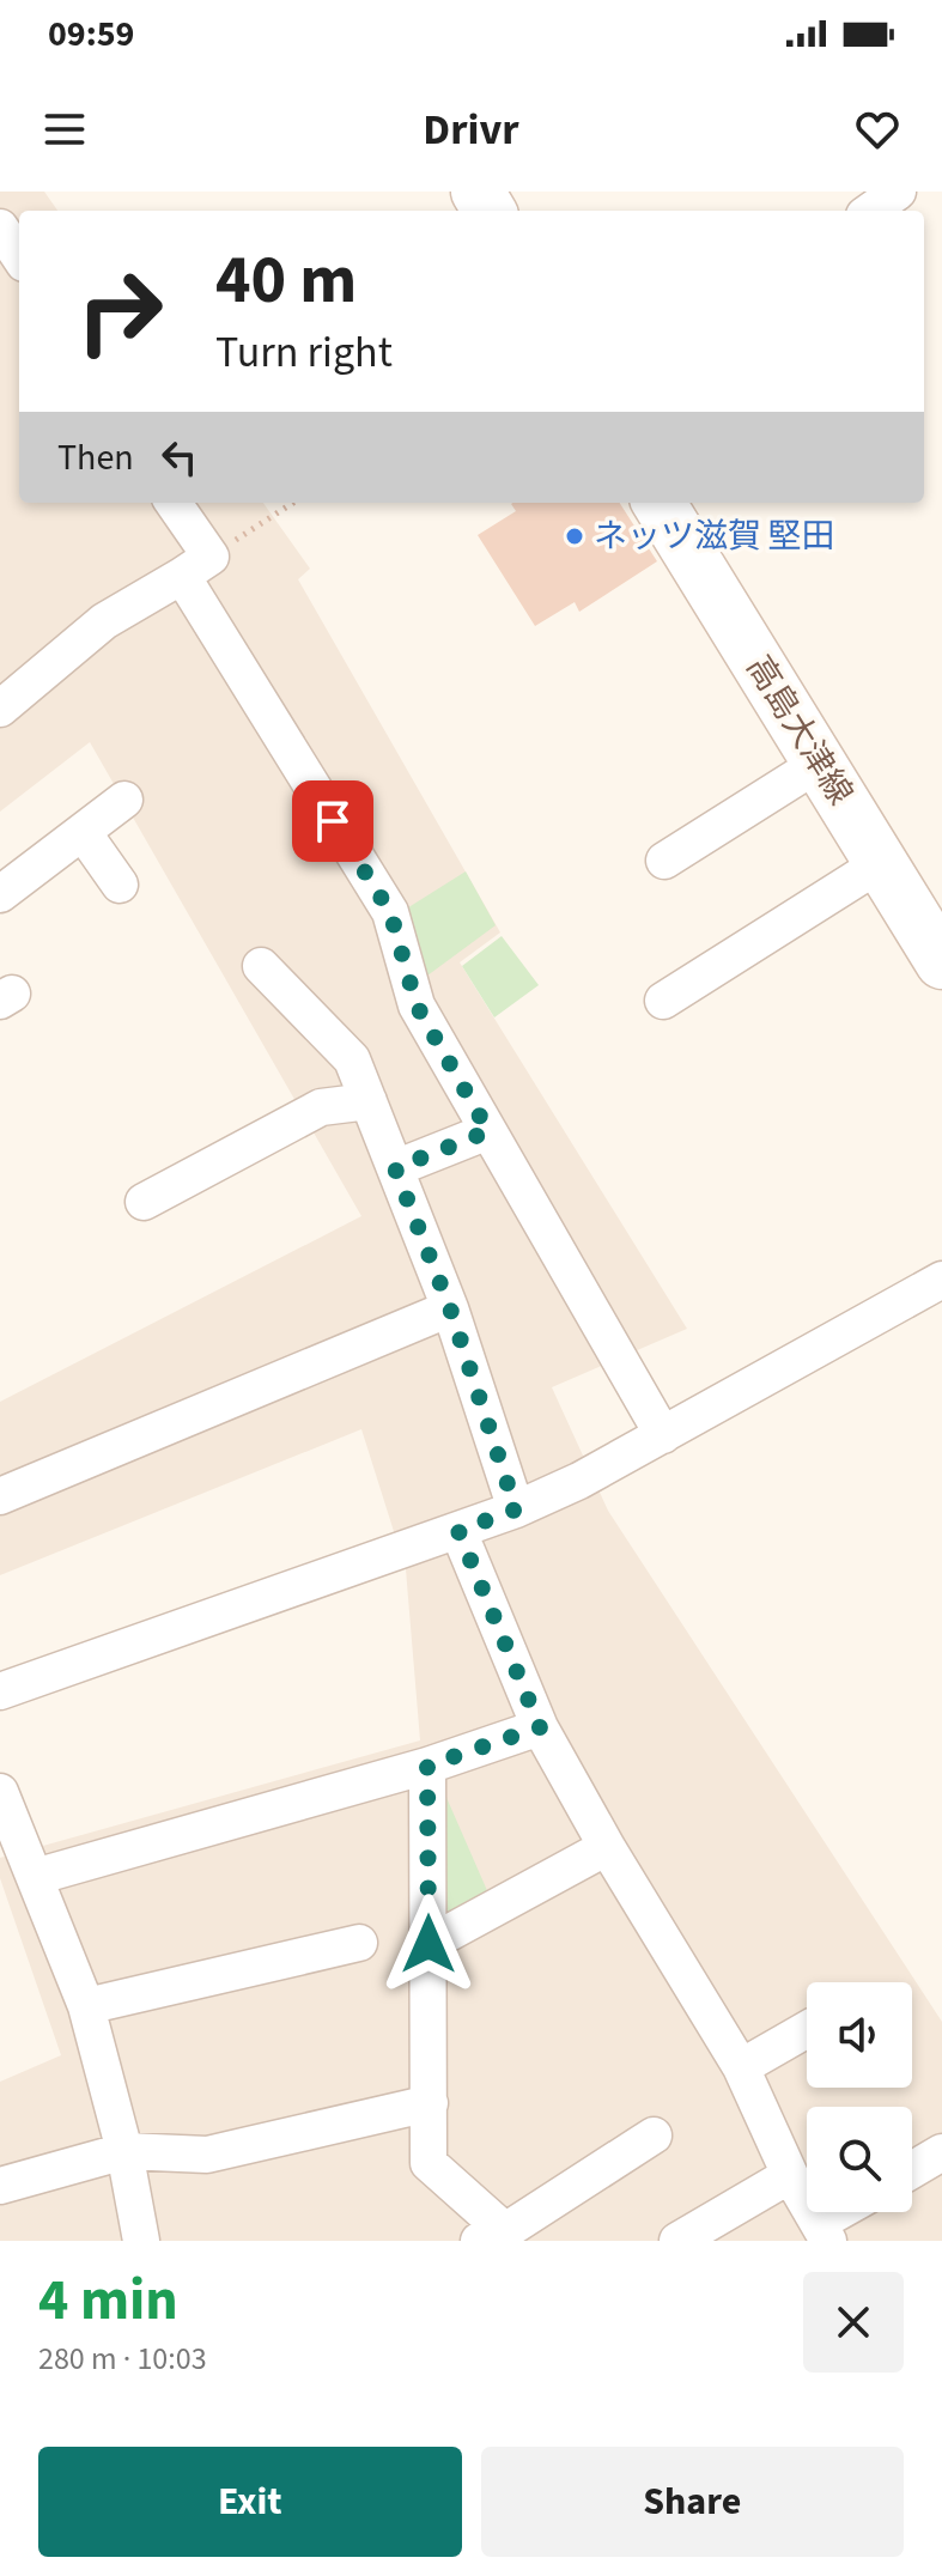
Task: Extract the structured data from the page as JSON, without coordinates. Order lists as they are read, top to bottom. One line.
{"streets":{"main road":["高島大津線"]},"places":["ネッツ滋賀 堅田"],"page":{"status":"09:59","header":"Drivr","turn":["40 m","Turn right"],"then":"Then","heading":["4 min","280 m · 10:03"],"buttons":["Exit","Share"]}}
